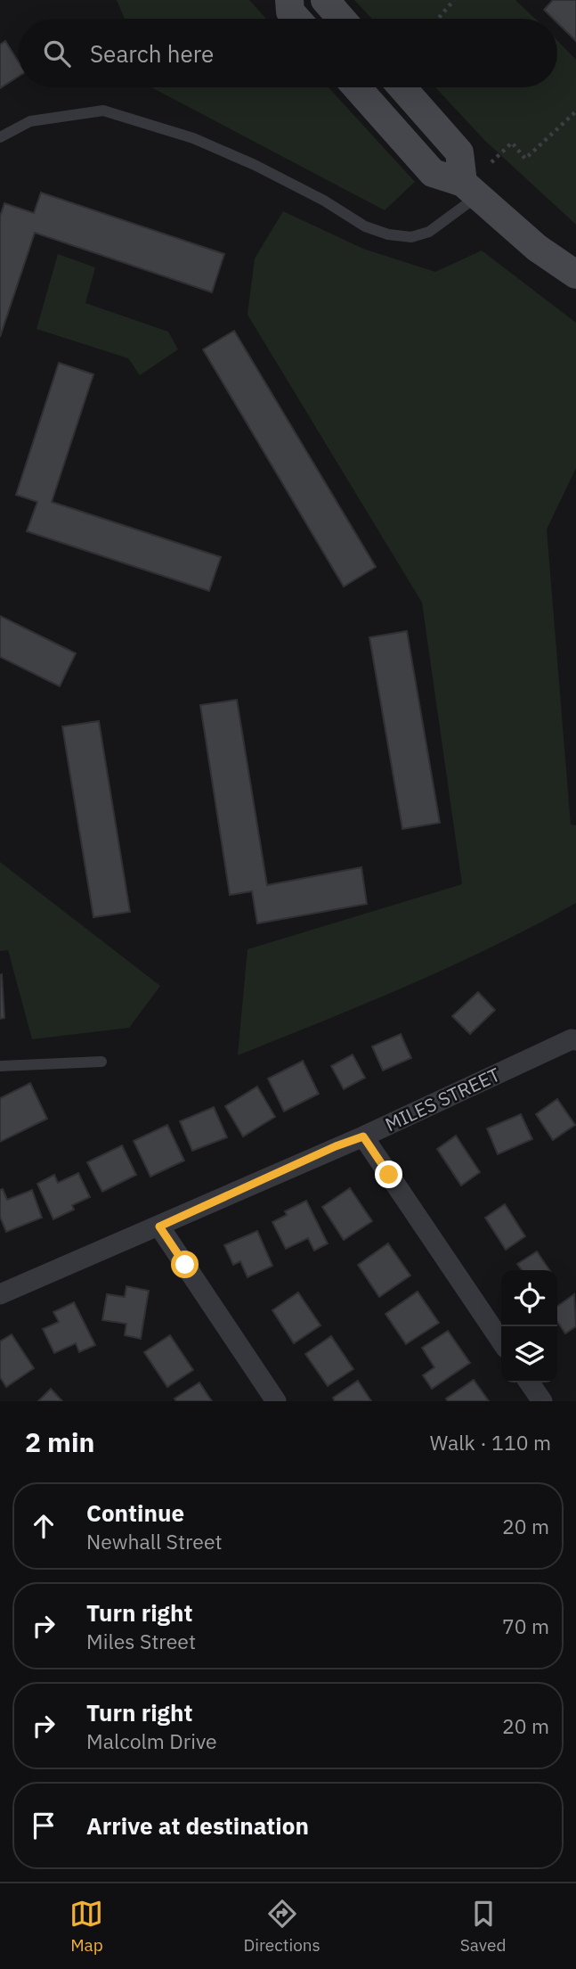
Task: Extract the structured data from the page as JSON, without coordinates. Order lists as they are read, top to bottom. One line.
{"streets":{"street":["MILES STREET"]},"page":{"search":"Search here","heading":["2 min","Walk · 110 m"],"list":[["Continue","Newhall Street","20 m"],["Turn right","Miles Street","70 m"],["Turn right","Malcolm Drive","20 m"],"Arrive at destination"],"nav":["Map","Directions","Saved"]}}
